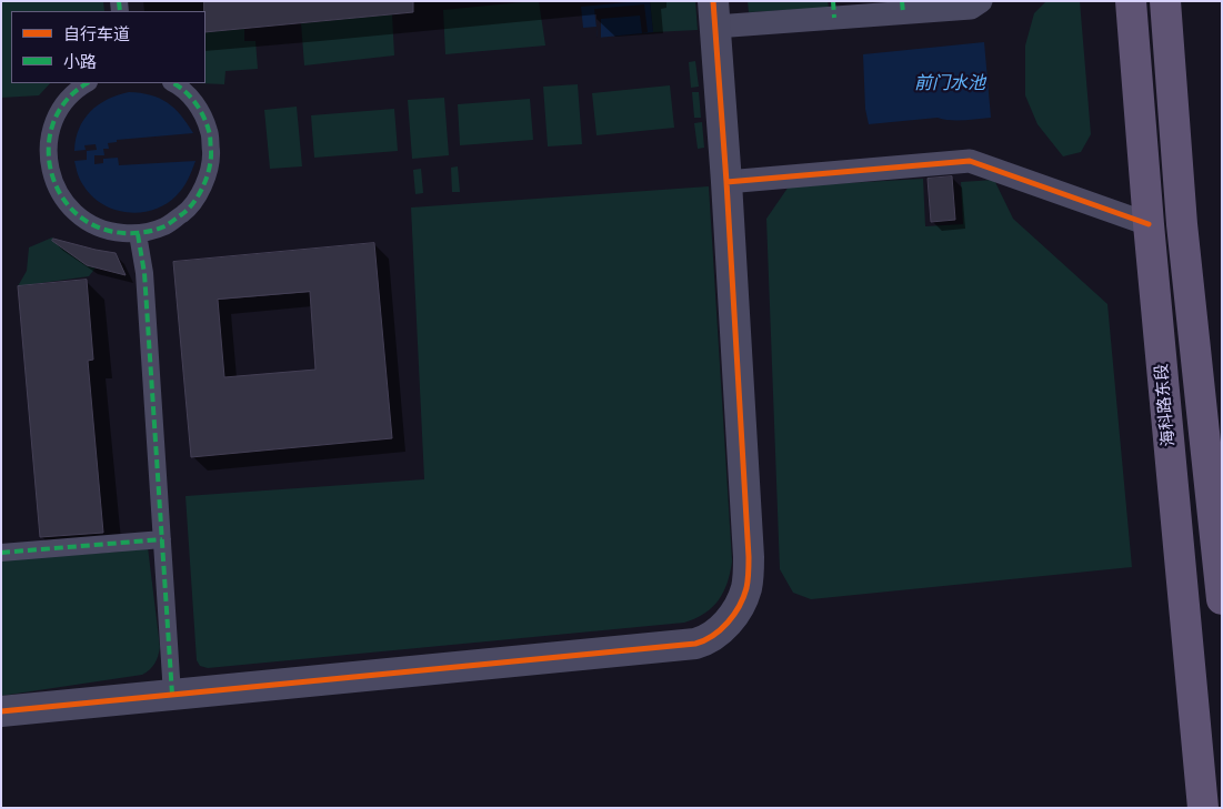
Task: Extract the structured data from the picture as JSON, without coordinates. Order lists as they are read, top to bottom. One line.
{"streets":{"main road":["海科路东段"]},"water":["前门水池"],"legend":["自行车道","小路"]}
